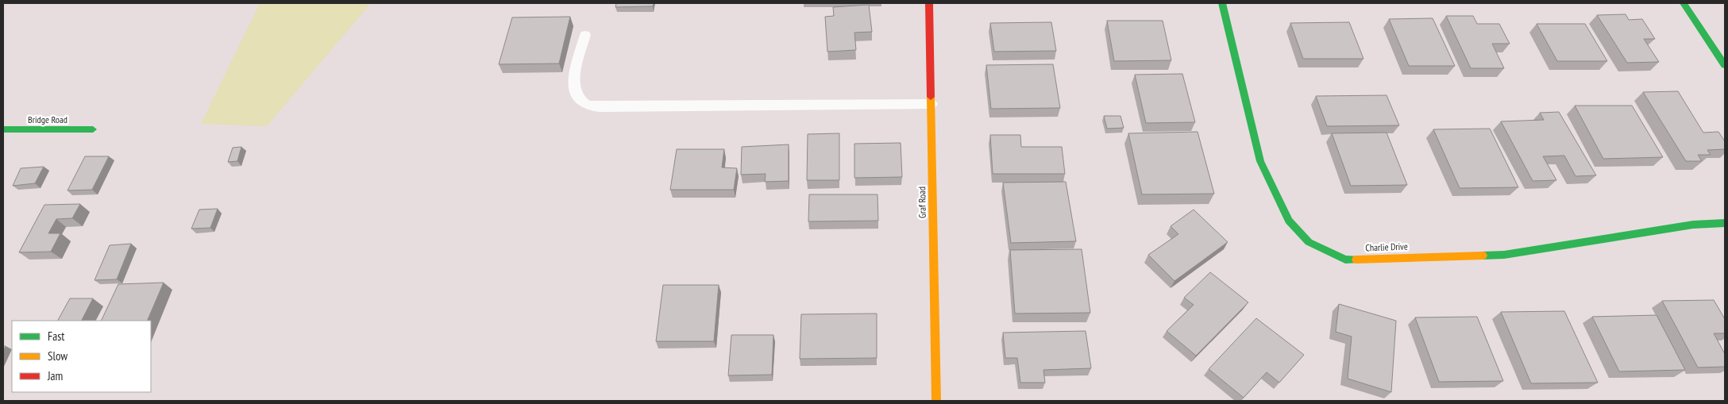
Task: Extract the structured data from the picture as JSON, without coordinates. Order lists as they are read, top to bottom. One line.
{"streets":{"street":["Bridge Road","Graf Road","Charlie Drive"]},"legend":["Fast","Slow","Jam"]}
